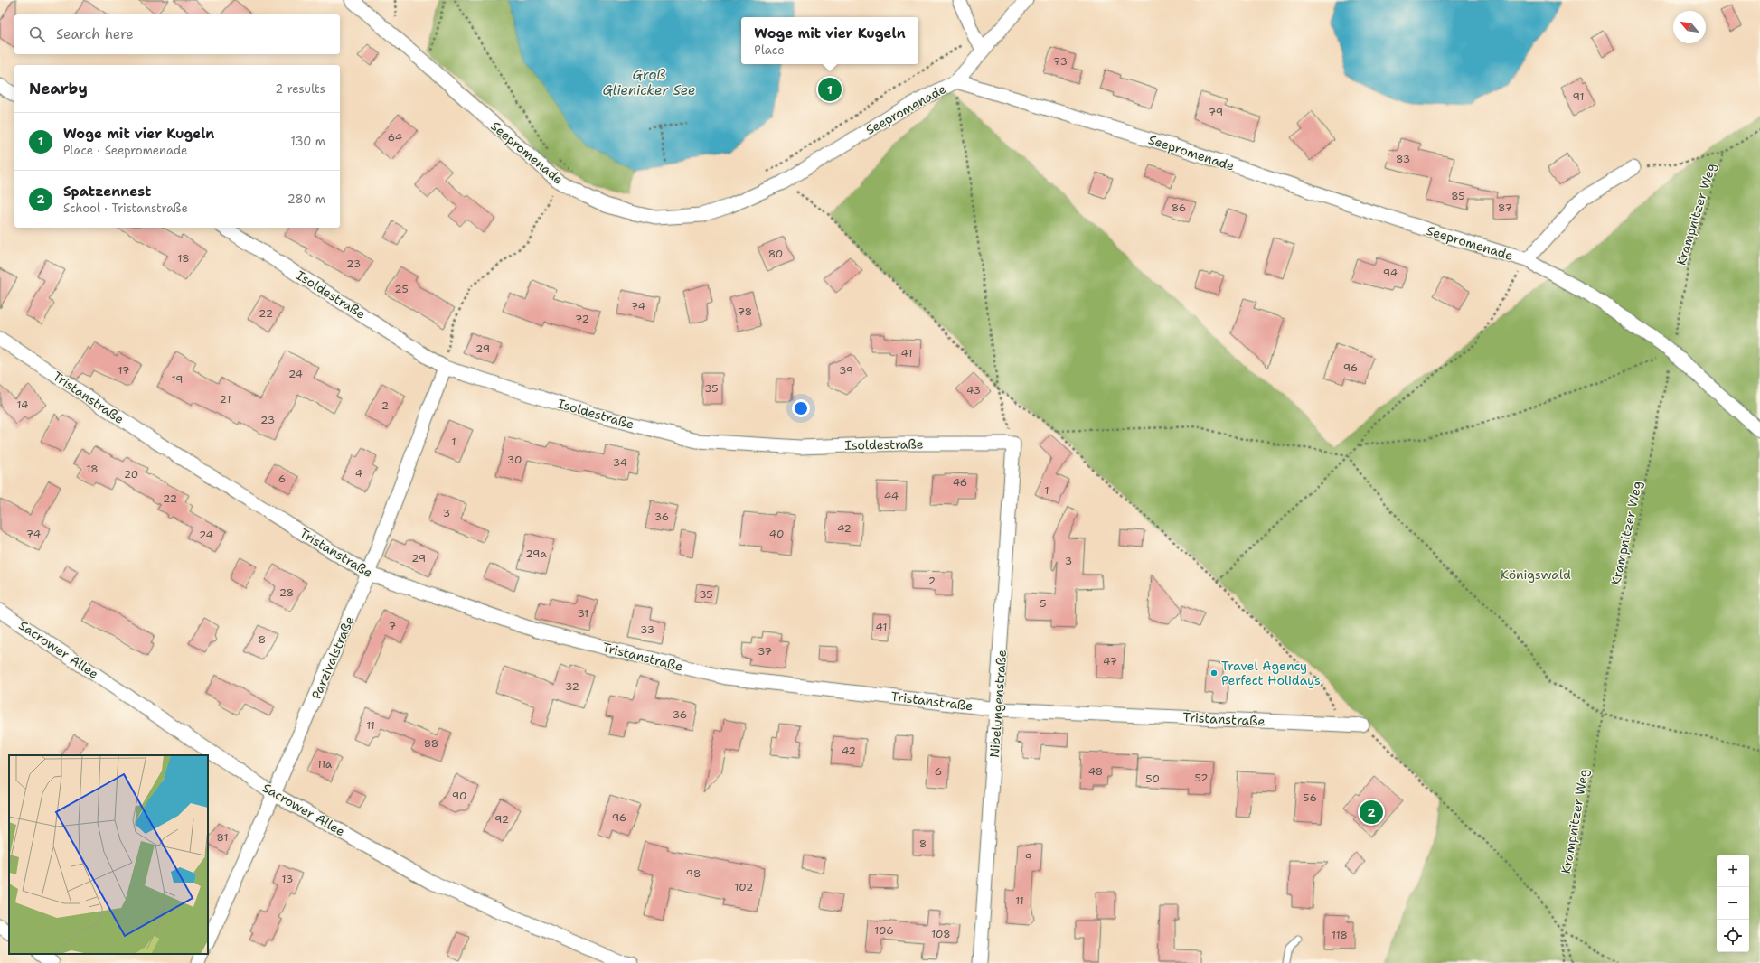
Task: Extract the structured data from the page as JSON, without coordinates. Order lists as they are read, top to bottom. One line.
{"streets":{"street":["Seepromenade","Isoldestraße","Tristanstraße","Sacrower Allee","Parzivalstraße","Nibelungenstraße"],"path":["Krampnitzer Weg"]},"crossings":[["Seepromenade","Krampnitzer Weg"],["Isoldestraße","Parzivalstraße"],["Isoldestraße","Nibelungenstraße"],["Tristanstraße","Parzivalstraße"],["Tristanstraße","Nibelungenstraße"],["Sacrower Allee","Parzivalstraße"]],"water":["Groß Glienicker See"],"parks":["Königswald"],"places":["Travel Agency Perfect Holidays"],"house_numbers":["73","91","79","64","83","85","86","87","80","18","23","94","25","74","78","22","72","29","41","96","17","39","24","19","35","43","21","14","2","23","1","30","34","18","4","20","6","46","1","44","22","3","36","42","74","40","24","29a","29","3","2","28","35","5","31","7","41","33","8","37","47","32","36","11","88","42","11a","6","48","52","50","90","56","96","92","81","8","9","98","13","102","11","106","108","118"],"north":"top left","page":{"search":"Search here","popup":["Woge mit vier Kugeln","Place"],"heading":["Nearby","2 results"],"pins":["1","2"],"list":[{"mark":"1","name":"Woge mit vier Kugeln","note":"Place · Seepromenade","value":"130 m"},{"mark":"2","name":"Spatzennest","note":"School · Tristanstraße","value":"280 m"}],"map_buttons":["+","−"]}}
